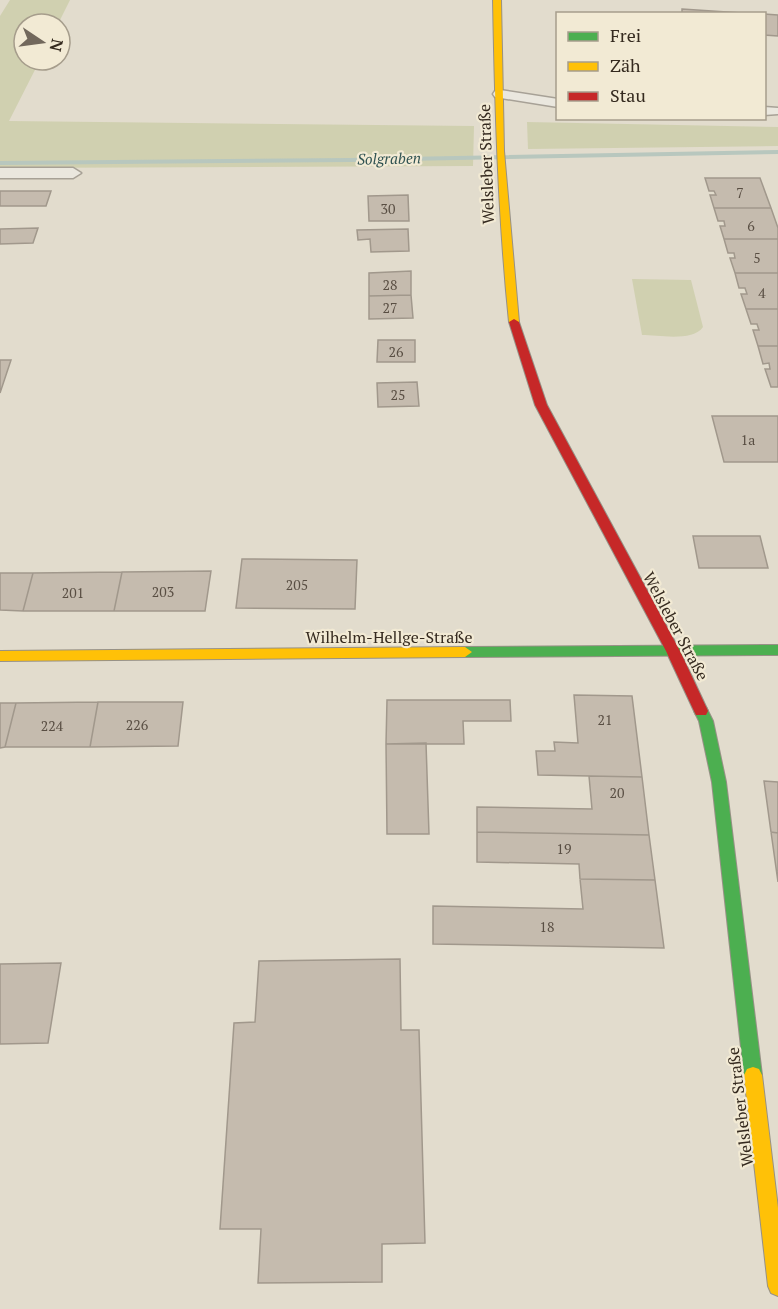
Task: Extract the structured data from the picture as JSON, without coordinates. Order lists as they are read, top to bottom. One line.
{"streets":{"street":["Welsleber Straße","Wilhelm-Hellge-Straße"]},"crossings":[["Welsleber Straße","Wilhelm-Hellge-Straße"]],"water":["Solgraben"],"house_numbers":["7","30","6","5","28","4","27","26","25","1a","205","203","201","21","226","224","20","19","18"],"legend":["Frei","Zäh","Stau"],"north":"right"}
